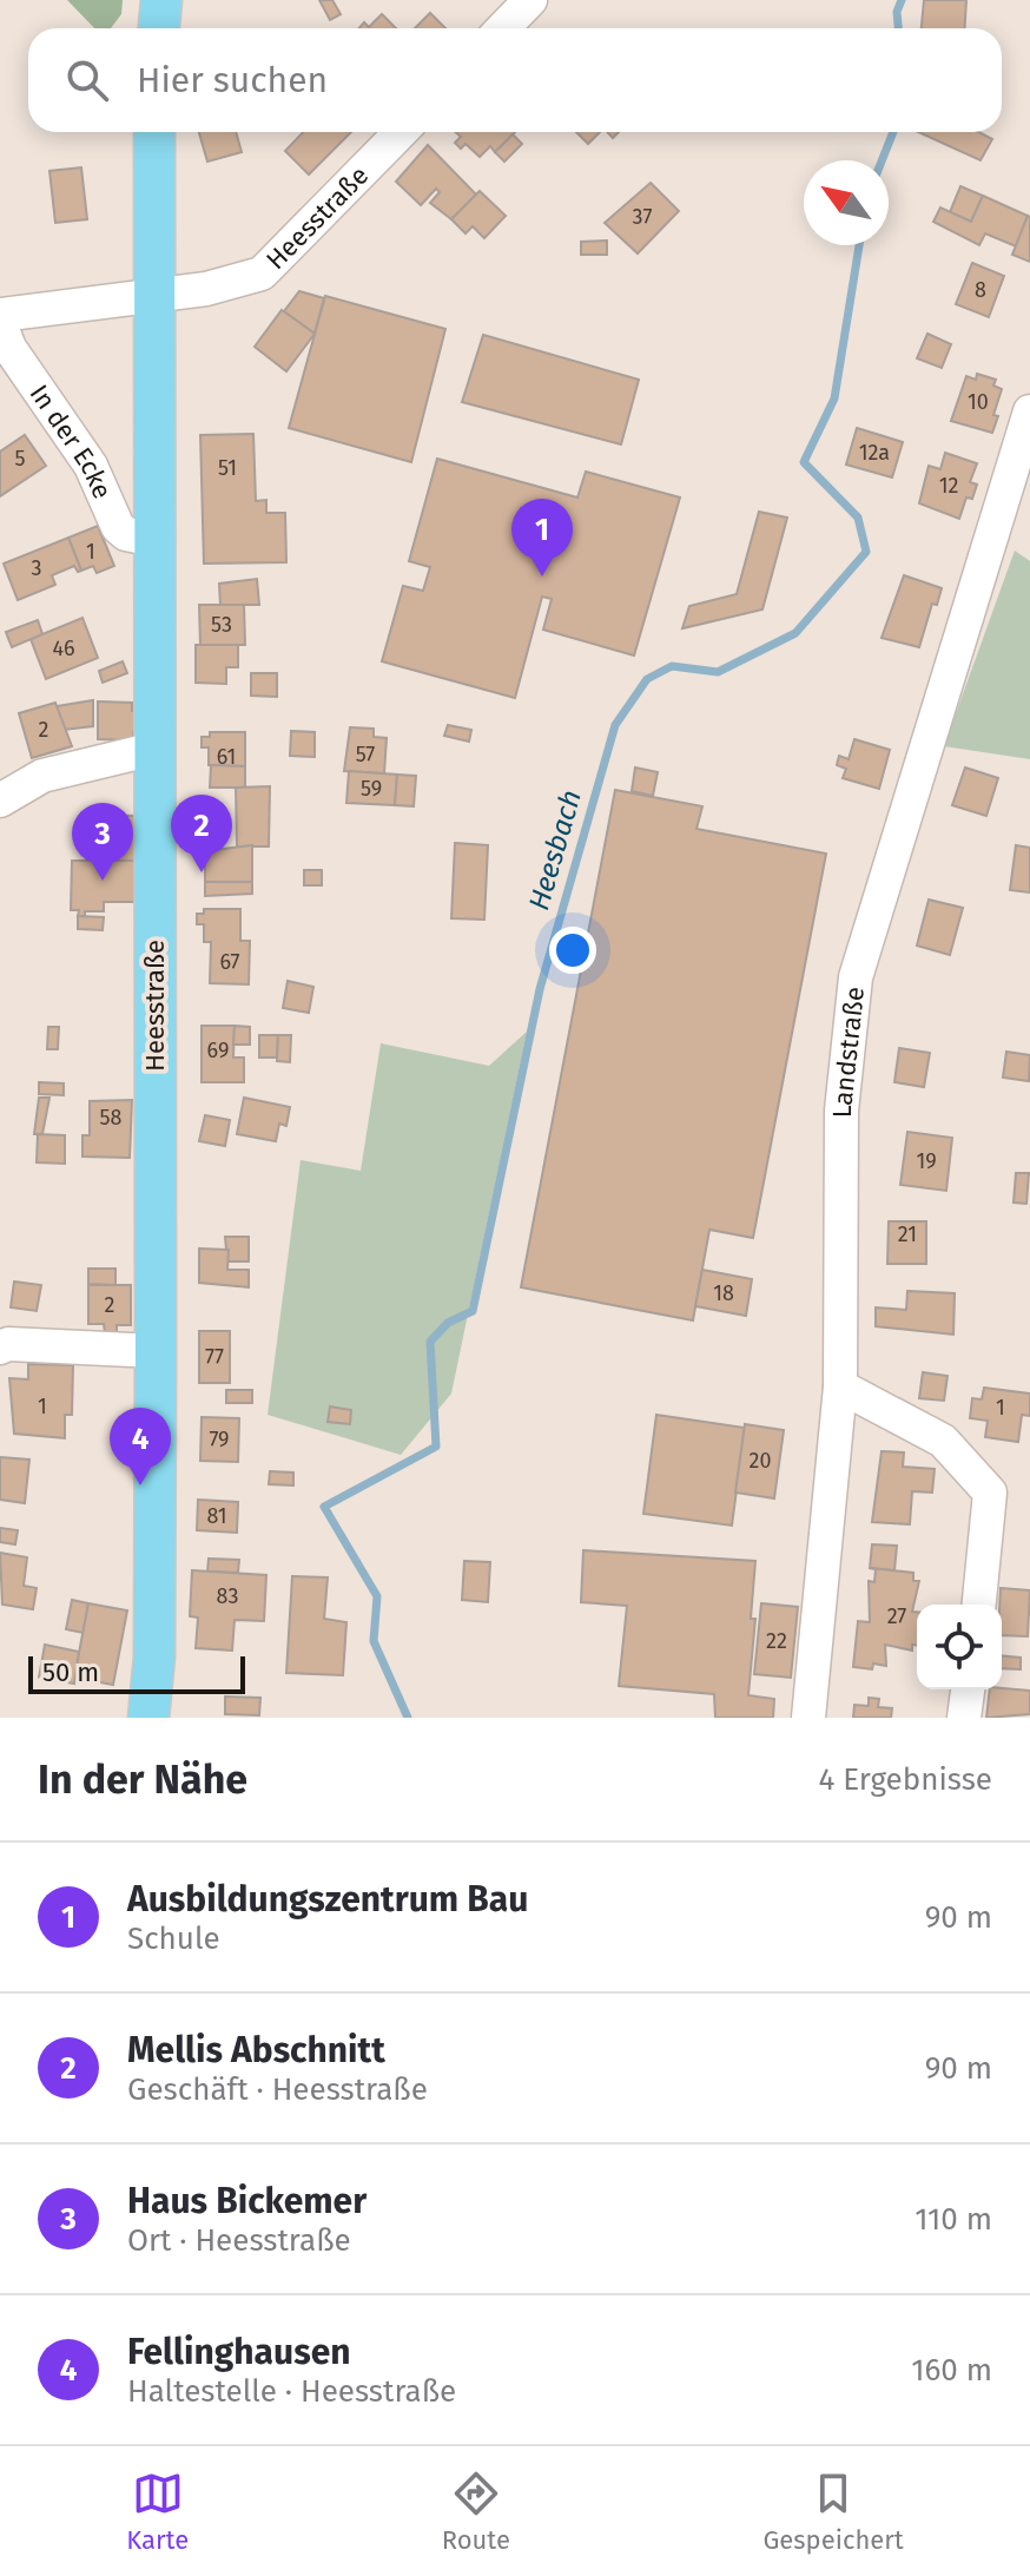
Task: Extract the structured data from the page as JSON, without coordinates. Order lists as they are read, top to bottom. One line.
{"streets":{"main road":["Heesstraße"],"street":["In der Ecke","Landstraße"]},"crossings":[["Heesstraße","In der Ecke"]],"water":["Heesbach"],"house_numbers":["37","8","10","12a","5","51","12","1","3","53","46","2","57","61","59","67","69","58","19","21","18","2","77","1","1","79","20","81","83","27","22"],"scale_bar":"50 m","north":"top left","page":{"search":"Hier suchen","pins":["1","2","3","4"],"scale":"50 m","heading":["In der Nähe","4 Ergebnisse"],"list":[{"mark":"1","name":"Ausbildungszentrum Bau","note":"Schule","value":"90 m"},{"mark":"2","name":"Mellis Abschnitt","note":"Geschäft · Heesstraße","value":"90 m"},{"mark":"3","name":"Haus Bickemer","note":"Ort · Heesstraße","value":"110 m"},{"mark":"4","name":"Fellinghausen","note":"Haltestelle · Heesstraße","value":"160 m"}],"nav":["Karte","Route","Gespeichert"]}}
